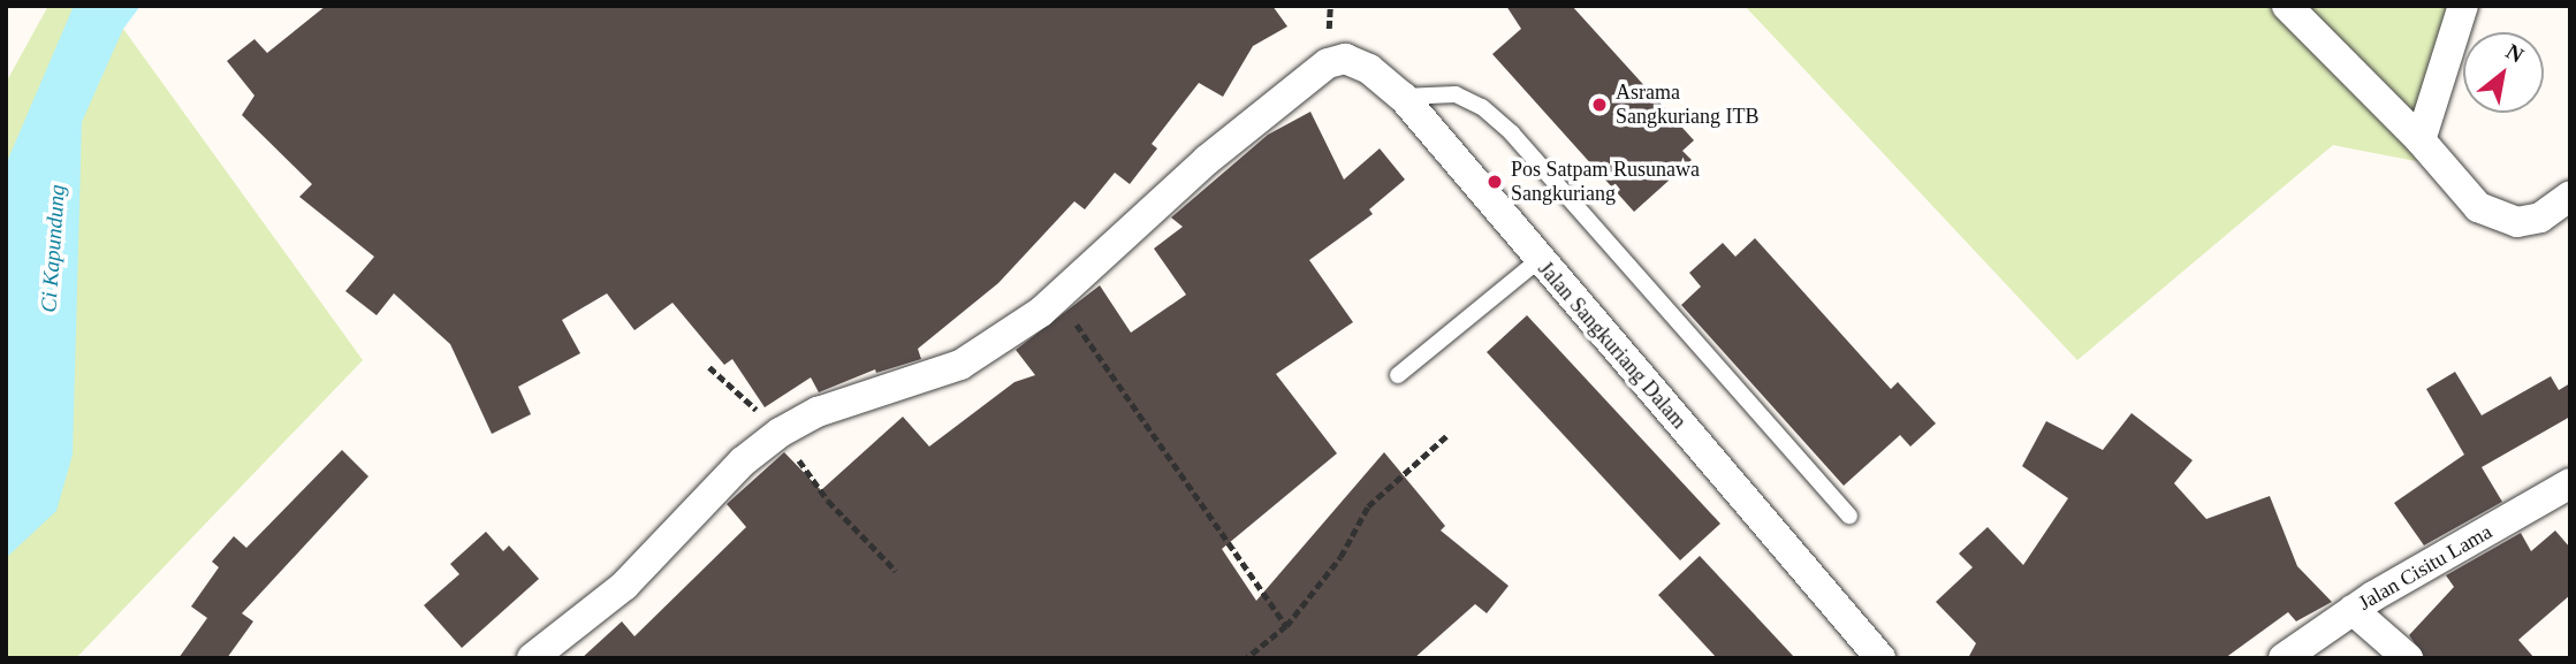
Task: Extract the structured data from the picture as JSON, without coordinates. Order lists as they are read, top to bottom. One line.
{"streets":{"street":["Jalan Sangkuriang Dalam","Jalan Cisitu Lama"]},"water":["Ci Kapundung"],"places":["Asrama Sangkuriang ITB","Pos Satpam Rusunawa Sangkuriang"],"north":"top right"}
